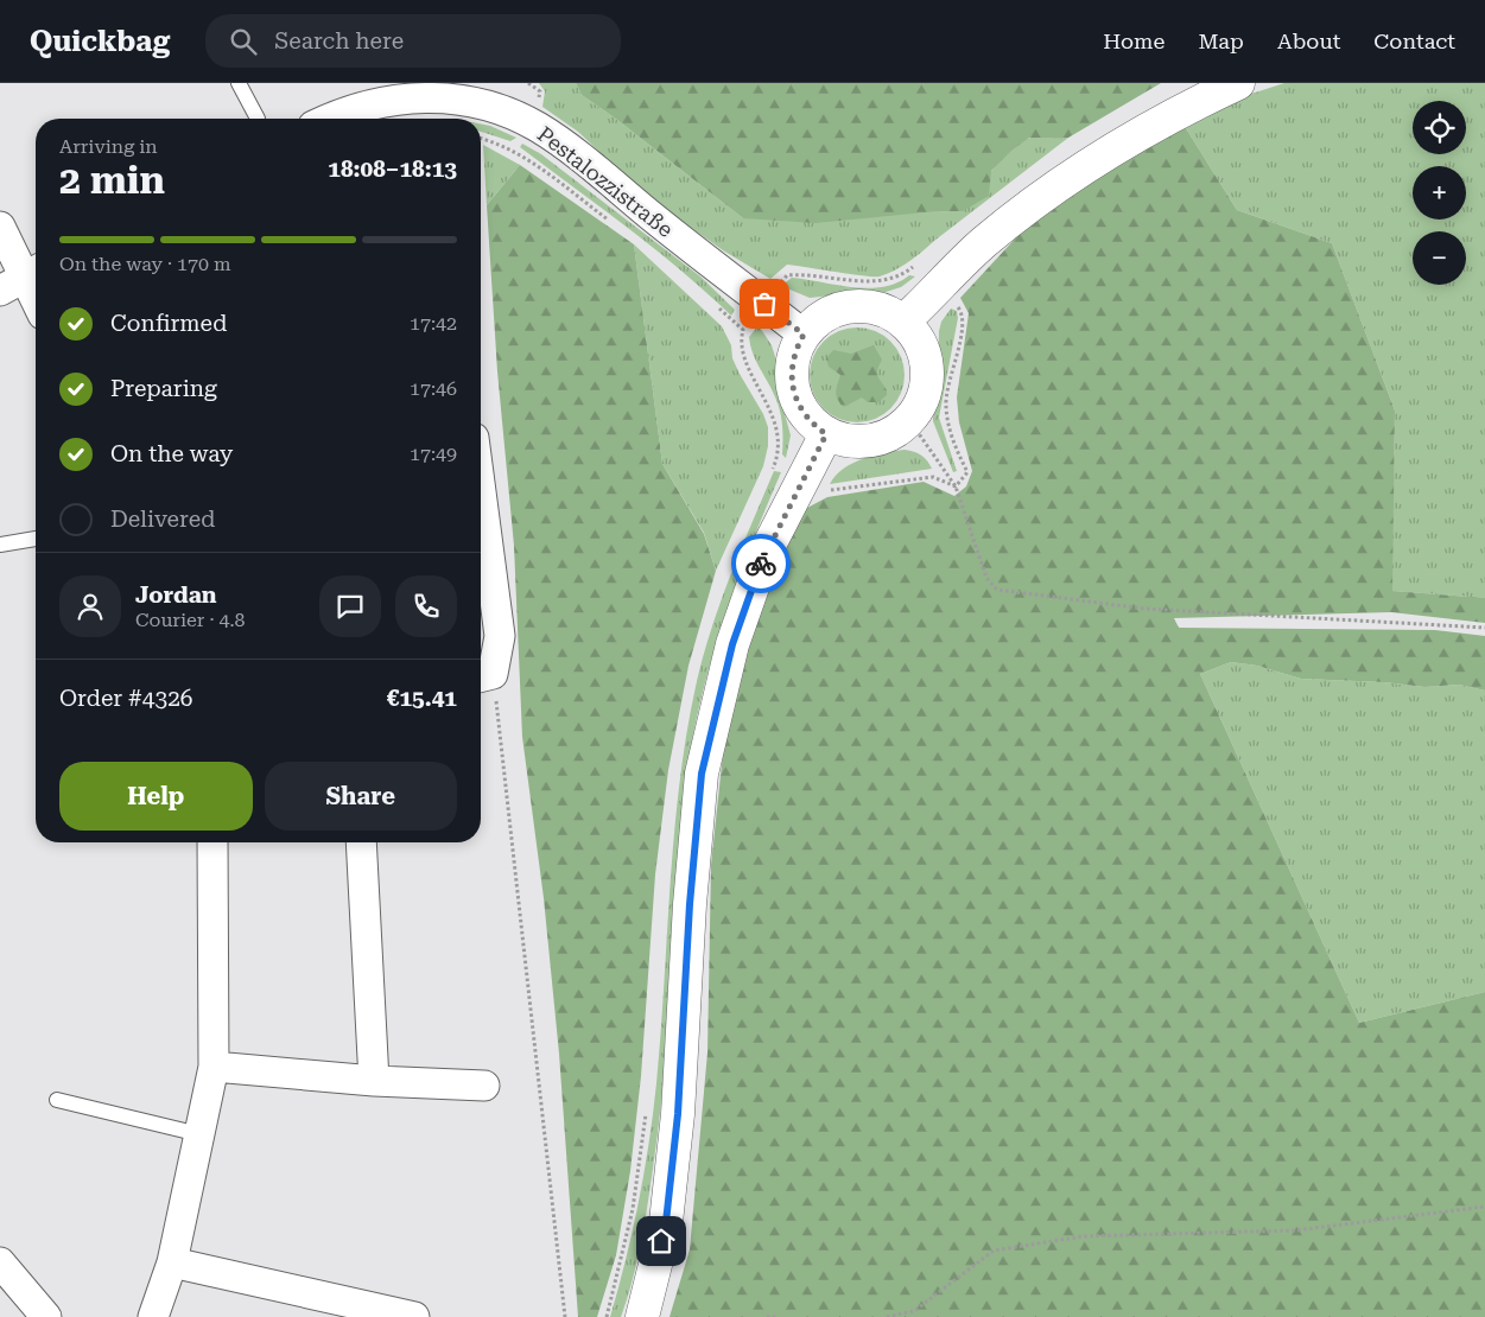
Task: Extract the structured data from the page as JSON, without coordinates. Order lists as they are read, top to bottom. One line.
{"streets":{"street":["Pestalozzistraße"]},"page":{"header":"Quickbag","search":"Search here","nav":["Home","Map","About","Contact"],"map_buttons":["+","−"],"heading":["2 min","Arriving in","18:08–18:13"],"panel":["Jordan","Courier · 4.8","Order #4326","€15.41"],"bar":"On the way · 170 m","list":[["Confirmed","17:42"],["Preparing","17:46"],["On the way","17:49"],"Delivered"],"buttons":["Help","Share"]}}
